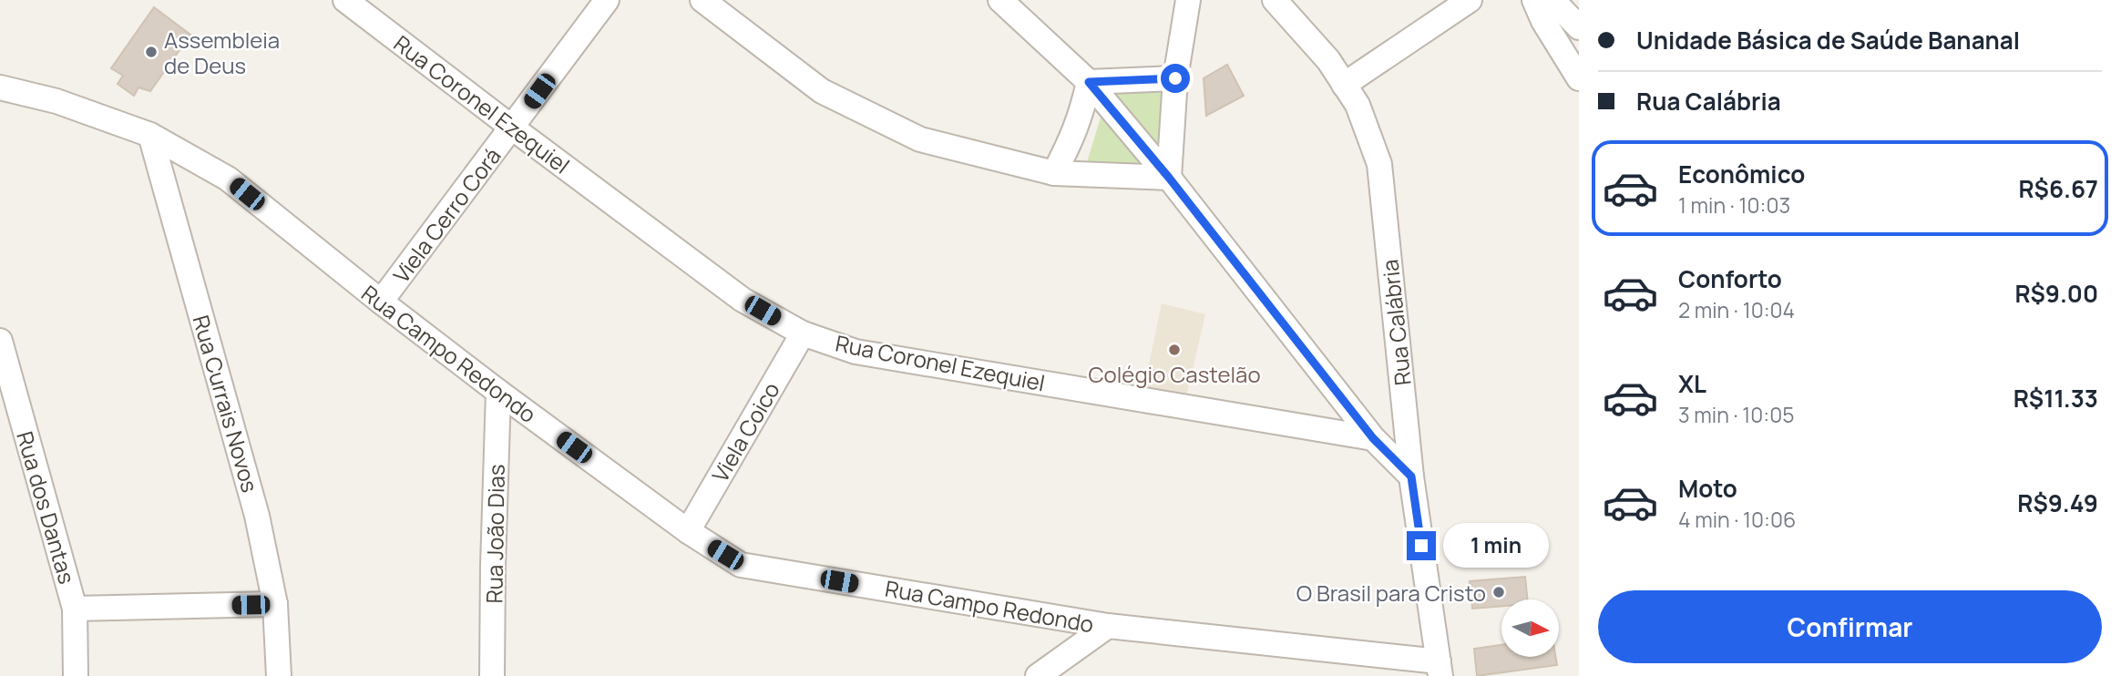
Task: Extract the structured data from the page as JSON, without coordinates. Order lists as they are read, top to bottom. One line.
{"streets":{"street":["Rua Coronel Ezequiel","Viela Cerro Corá","Rua Calábria","Rua Campo Redondo","Rua Currais Novos","Viela Coico","Rua dos Dantas","Rua João Dias"]},"crossings":[["Rua Coronel Ezequiel","Viela Cerro Corá"],["Rua Coronel Ezequiel","Viela Coico"],["Viela Cerro Corá","Rua Campo Redondo"],["Rua Calábria","Rua Campo Redondo"],["Rua Campo Redondo","Rua Currais Novos"],["Rua Campo Redondo","Viela Coico"],["Rua Campo Redondo","Rua João Dias"]],"places":["Assembleia de Deus","Colégio Castelão","O Brasil para Cristo"],"north":"right","page":{"banner":["Unidade Básica de Saúde Bananal","Rua Calábria"],"list":[{"name":"Econômico","note":"1 min · 10:03","value":"R$6.67"},{"name":"Conforto","note":"2 min · 10:04","value":"R$9.00"},{"name":"XL","note":"3 min · 10:05","value":"R$11.33"},{"name":"Moto","note":"4 min · 10:06","value":"R$9.49"}],"bubble":"1 min","buttons":"Confirmar"}}
